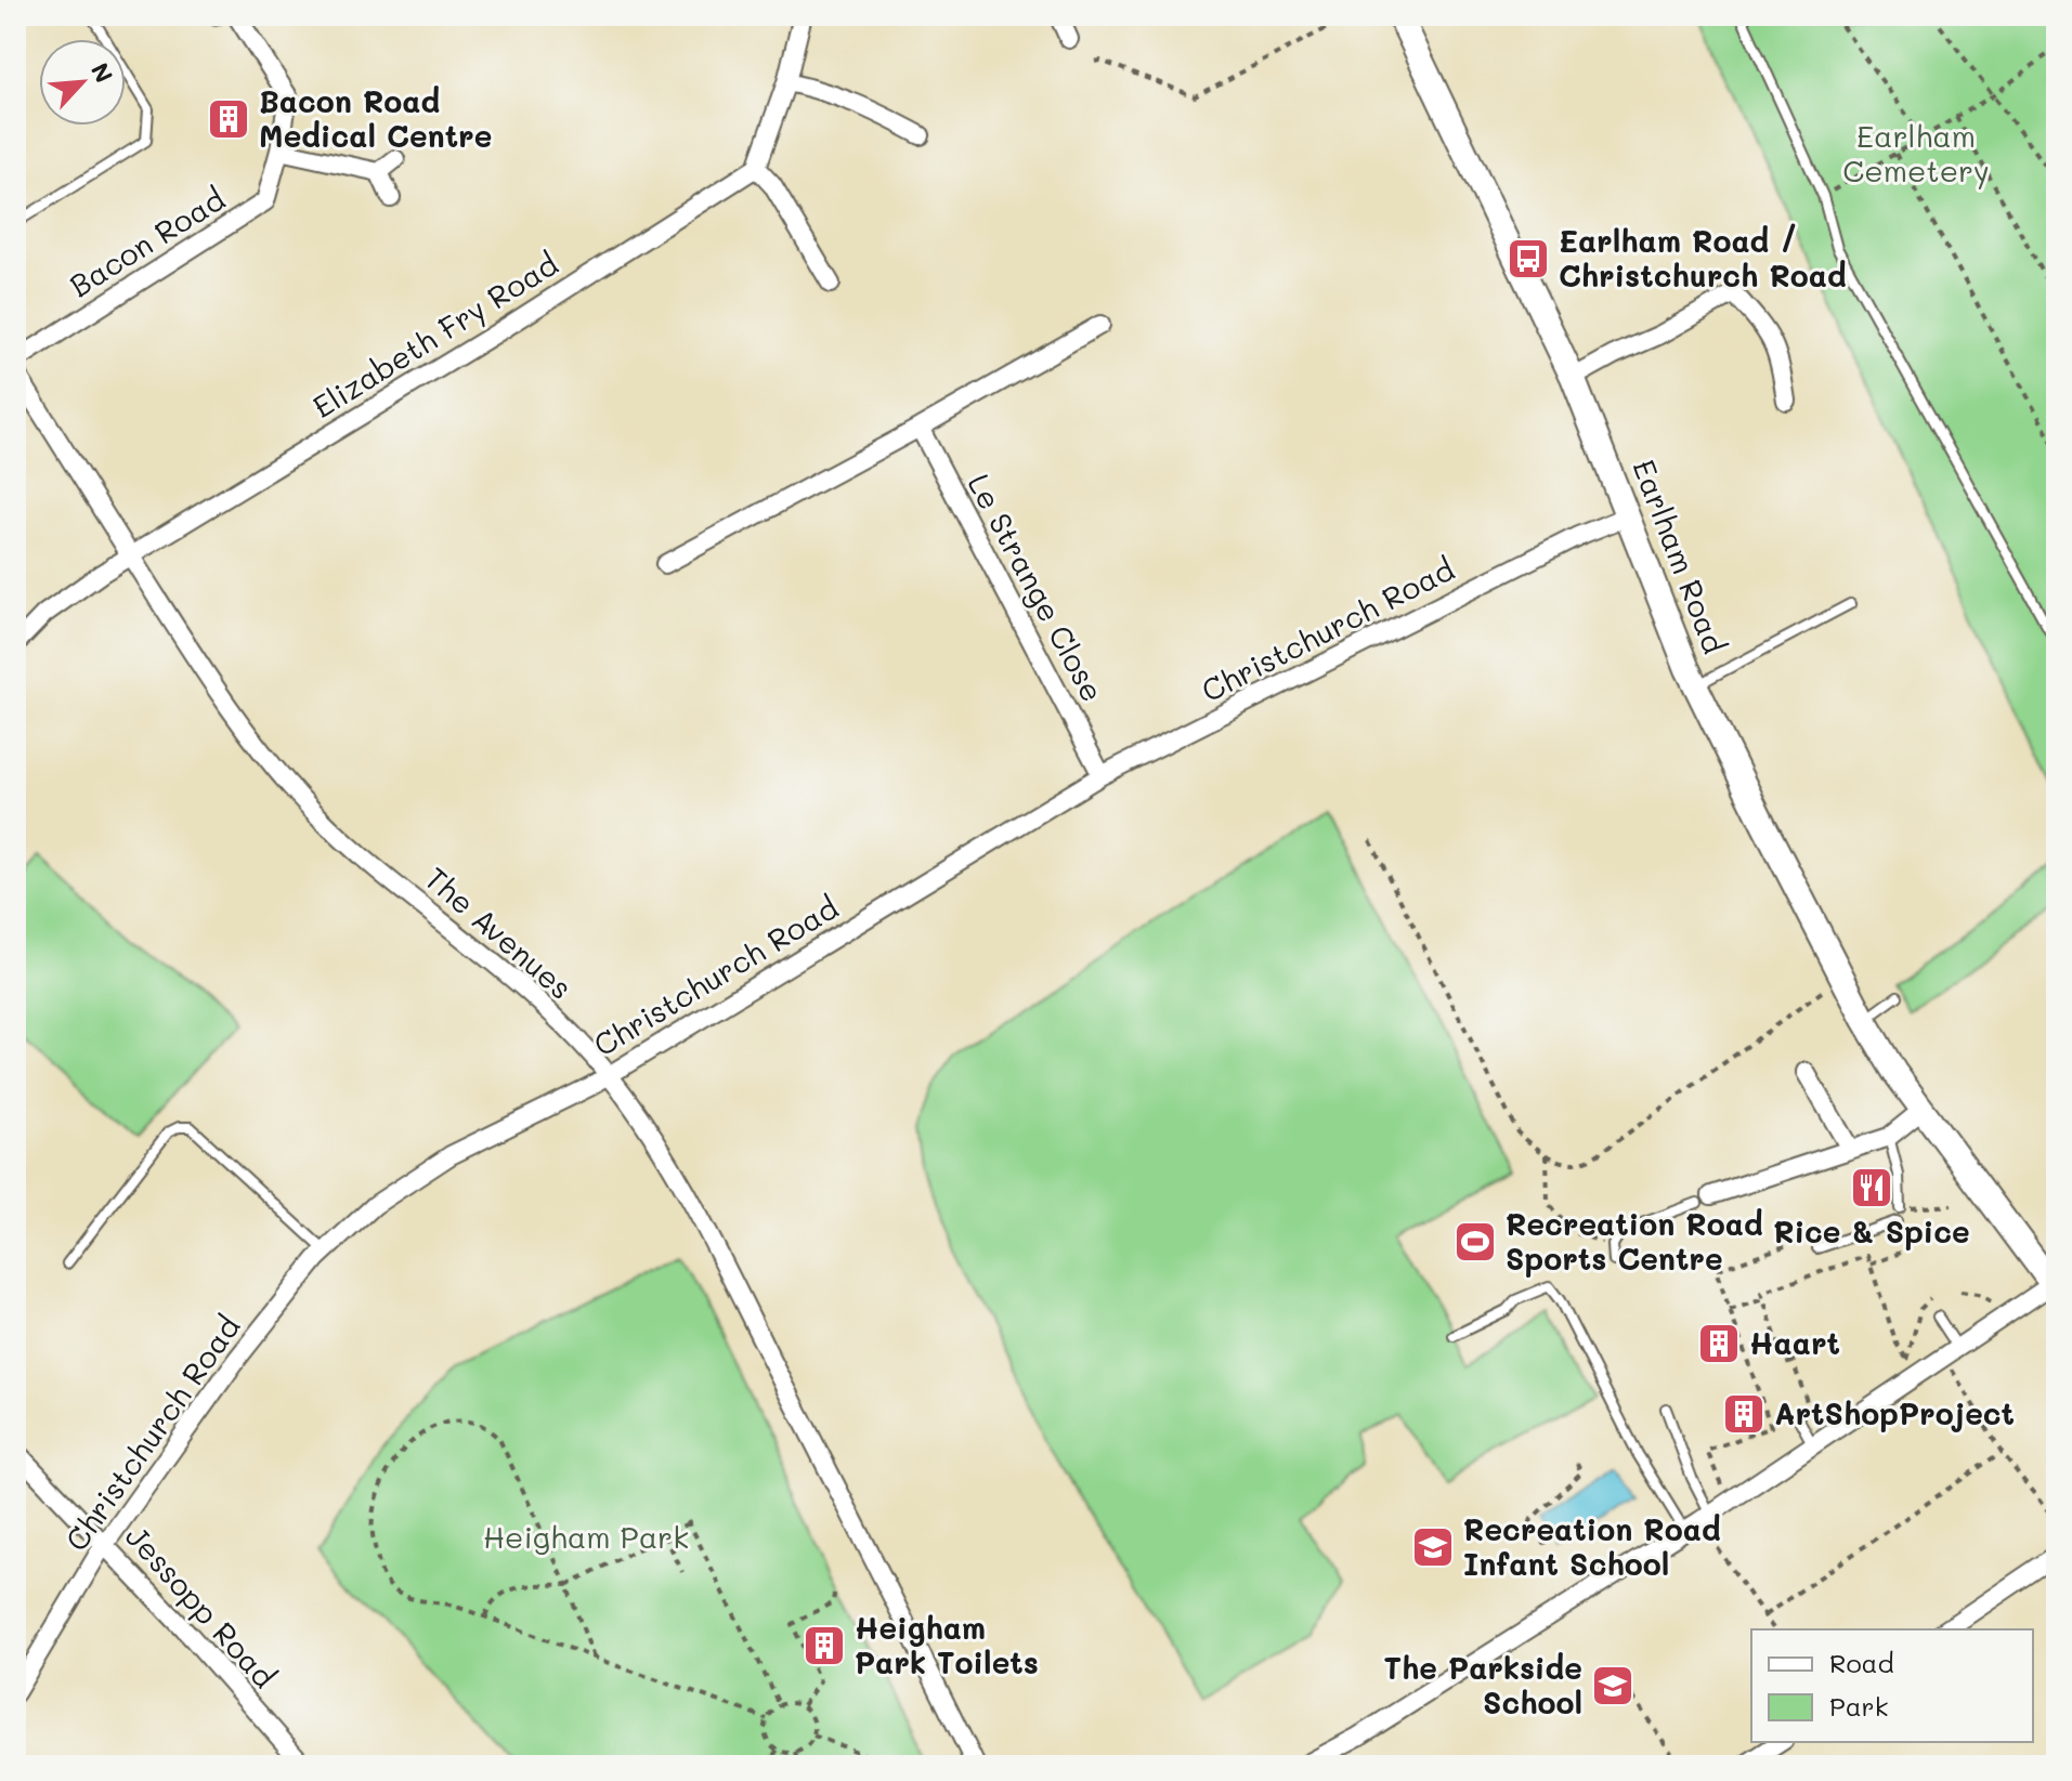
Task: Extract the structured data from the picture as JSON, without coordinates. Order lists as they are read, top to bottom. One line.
{"streets":{"main road":["Earlham Road"],"street":["Bacon Road","Elizabeth Fry Road","Le Strange Close","Christchurch Road","The Avenues","Jessopp Road"]},"crossings":[["Elizabeth Fry Road","The Avenues"],["Earlham Road","Christchurch Road"],["Le Strange Close","Christchurch Road"],["Christchurch Road","The Avenues"],["Christchurch Road","Jessopp Road"]],"parks":["Earlham Cemetery","Heigham Park"],"places":{"building":["Bacon Road Medical Centre","Haart","ArtShopProject","Heigham Park Toilets"],"bus stop":["Earlham Road / Christchurch Road"],"restaurant":["Rice & Spice"],"sports":["Recreation Road Sports Centre"],"school or university":["Recreation Road Infant School","The Parkside School"]},"legend":["Road","Park"],"north":"top right"}
